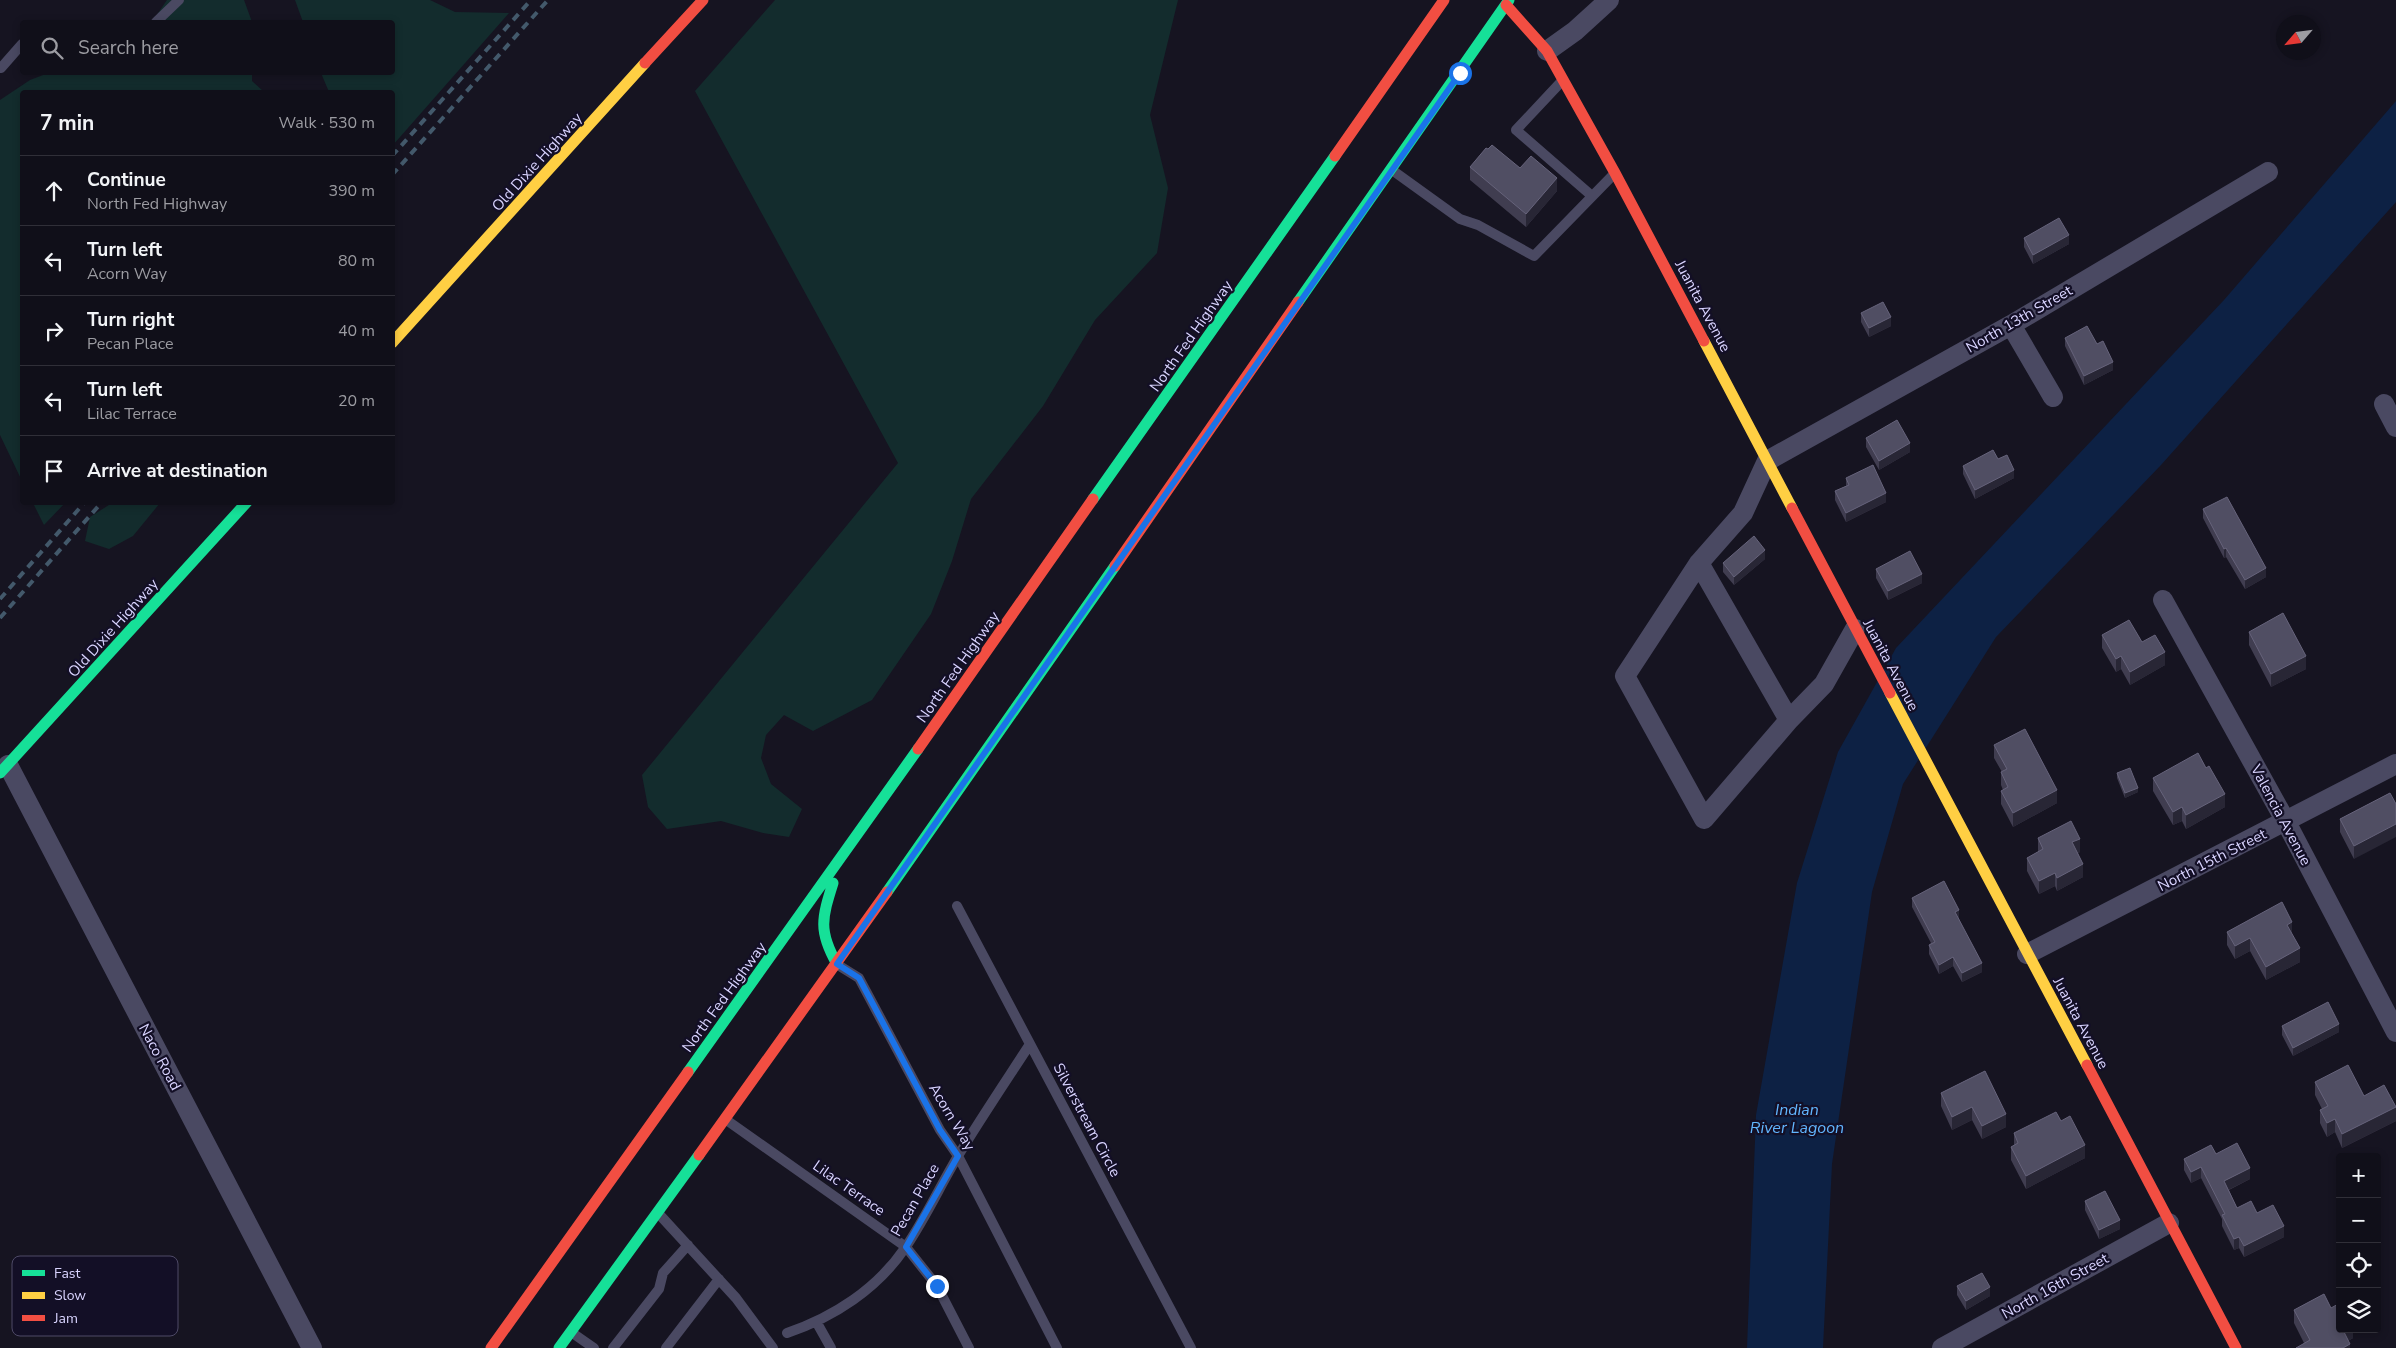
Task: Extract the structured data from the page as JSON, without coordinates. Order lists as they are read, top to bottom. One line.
{"streets":{"main road":["Old Dixie Highway","Juanita Avenue","North Fed Highway"],"street":["North 13th Street","Valencia Avenue","North 15th Street","Naco Road","North 16th Street"],"lane":["Acorn Way","Silverstream Circle","Lilac Terrace","Pecan Place"]},"crossings":[["Old Dixie Highway","Naco Road"],["Juanita Avenue","North 13th Street"],["Juanita Avenue","North 15th Street"],["Juanita Avenue","North 16th Street"],["Valencia Avenue","North 15th Street"],["Acorn Way","Pecan Place"],["Silverstream Circle","Pecan Place"],["Lilac Terrace","Pecan Place"]],"water":["Indian River Lagoon"],"legend":["Fast","Slow","Jam"],"north":"bottom left","page":{"search":"Search here","heading":["7 min","Walk · 530 m"],"list":[["Continue","North Fed Highway","390 m"],["Turn left","Acorn Way","80 m"],["Turn right","Pecan Place","40 m"],["Turn left","Lilac Terrace","20 m"],"Arrive at destination"],"map_buttons":["+","−"]}}
